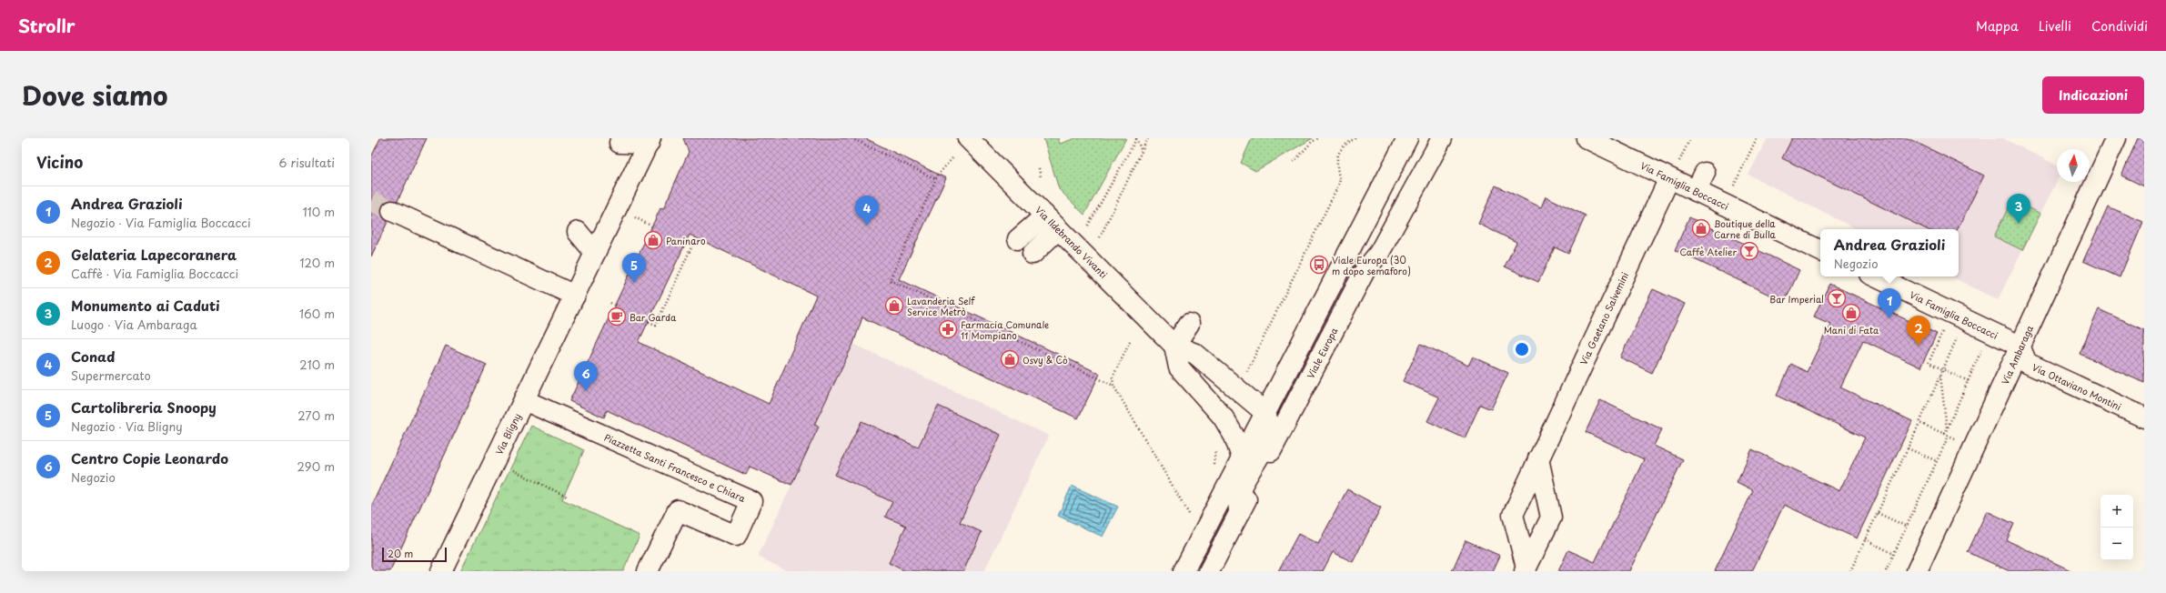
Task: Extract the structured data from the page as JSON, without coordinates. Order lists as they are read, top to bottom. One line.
{"streets":{"street":["Via Famiglia Boccacci","Via Ildebrando Vivanti","Via Gaetano Salvemini","Viale Europa","Via Ambaraga","Via Ottaviano Montini","Via Bligny","Piazzetta Santi Francesco e Chiara"]},"crossings":[["Via Famiglia Boccacci","Via Gaetano Salvemini"],["Via Famiglia Boccacci","Via Ambaraga"],["Via Famiglia Boccacci","Via Ottaviano Montini"],["Via Ambaraga","Via Ottaviano Montini"],["Via Bligny","Piazzetta Santi Francesco e Chiara"]],"places":{"shop":["Boutique della Carne di Bulla","Paninaro","Lavanderia Self Service Metrò","Mani di Fata","Osvy & Cò"],"bar":["Caffè Atelier","Bar Imperial"],"bus stop":["Viale Europa (30 m dopo semaforo)"],"cafe":["Bar Garda"],"pharmacy":["Farmacia Comunale 11 Mompiano"]},"scale_bar":"20 m","north":"top","page":{"header":"Strollr","nav":["Mappa","Livelli","Condividi"],"title":"Dove siamo","buttons":"Indicazioni","heading":["Vicino","6 risultati"],"list":[{"mark":"1","name":"Andrea Grazioli","note":"Negozio · Via Famiglia Boccacci","value":"110 m"},{"mark":"2","name":"Gelateria Lapecoranera","note":"Caffè · Via Famiglia Boccacci","value":"120 m"},{"mark":"3","name":"Monumento ai Caduti","note":"Luogo · Via Ambaraga","value":"160 m"},{"mark":"4","name":"Conad","note":"Supermercato","value":"210 m"},{"mark":"5","name":"Cartolibreria Snoopy","note":"Negozio · Via Bligny","value":"270 m"},{"mark":"6","name":"Centro Copie Leonardo","note":"Negozio","value":"290 m"}],"pins":["3","4","5","1","2","6"],"popup":["Andrea Grazioli","Negozio"],"map_buttons":["+","−"],"scale":"20 m"}}
